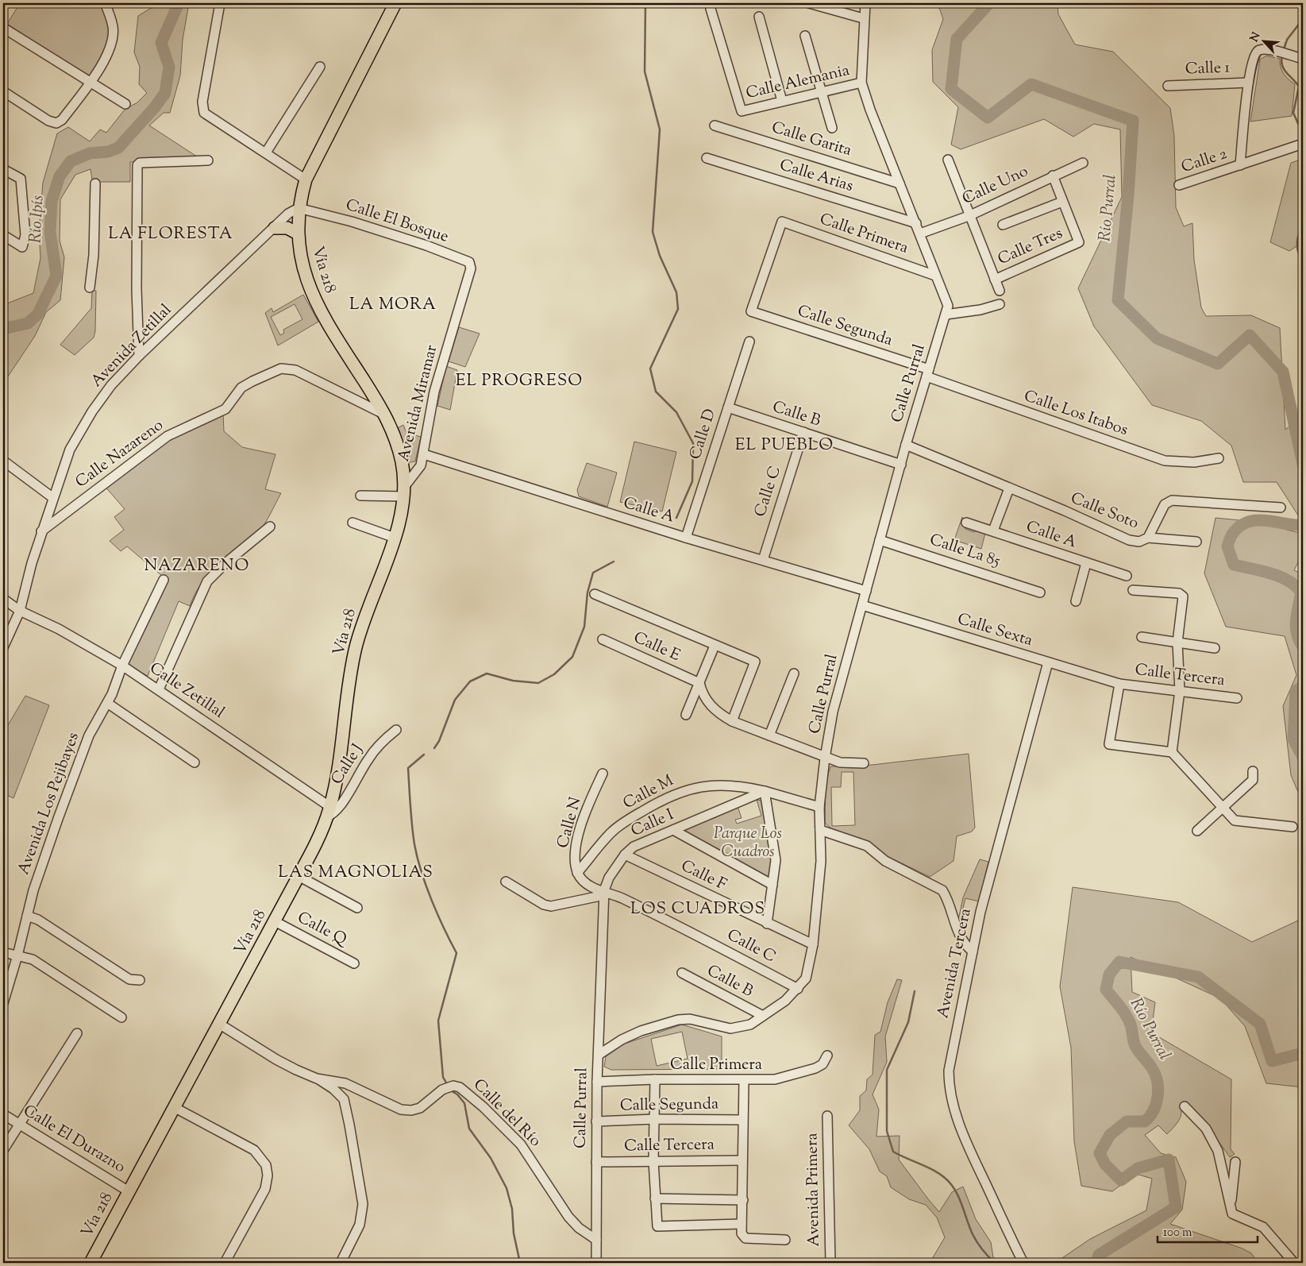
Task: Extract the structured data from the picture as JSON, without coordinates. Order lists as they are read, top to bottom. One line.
{"streets":{"main road":["Vía 218"],"street":["Calle 1","Calle Alemania","Calle Garita","Calle 2","Calle Arias","Calle Uno","Calle El Bosque","Calle Primera","Calle Tres","Calle Segunda","Avenida Zetillal","Calle Purral","Avenida Miramar","Calle Los Itabos","Calle B","Calle D","Calle Nazareno","Calle C","Calle A","Calle Soto","Calle La 85","Calle Sexta","Calle E","Calle Tercera","Calle Zetillal","Calle J","Calle M","Avenida Los Pejibayes","Calle N","Calle I","Calle F","Calle Q","Avenida Tercera","Calle del Río","Calle El Durazno","Avenida Primera"]},"crossings":[["Calle Alemania","Calle Purral"],["Calle Garita","Calle Purral"],["Calle Arias","Calle Purral"],["Calle Uno","Calle Purral"],["Calle El Bosque","Vía 218"],["Calle El Bosque","Avenida Zetillal"],["Calle El Bosque","Avenida Miramar"],["Calle Primera","Calle Segunda"],["Calle Primera","Calle Purral"],["Vía 218","Avenida Zetillal"],["Vía 218","Avenida Miramar"],["Vía 218","Calle Nazareno"],["Vía 218","Calle Zetillal"],["Vía 218","Calle J"],["Vía 218","Calle Q"],["Vía 218","Calle del Río"],["Vía 218","Calle El Durazno"],["Calle Segunda","Calle Purral"],["Calle Segunda","Calle Los Itabos"],["Avenida Zetillal","Calle Nazareno"],["Avenida Zetillal","Calle Zetillal"],["Calle Purral","Calle Los Itabos"],["Calle Purral","Calle B"],["Calle Purral","Calle C"],["Calle Purral","Calle A"],["Calle Purral","Calle Soto"],["Calle Purral","Calle La 85"],["Calle Purral","Calle Sexta"],["Calle Purral","Calle Tercera"],["Calle Purral","Calle I"],["Calle Purral","Calle F"],["Calle Purral","Calle del Río"],["Avenida Miramar","Calle A"],["Calle B","Calle D"],["Calle B","Calle C"],["Calle D","Calle A"],["Calle C","Calle A"],["Calle C","Calle N"],["Calle C","Calle I"],["Calle Sexta","Calle Tercera"],["Calle Sexta","Avenida Tercera"],["Calle Zetillal","Calle J"],["Calle Zetillal","Avenida Los Pejibayes"],["Calle M","Calle N"],["Calle M","Calle I"],["Calle N","Calle I"],["Calle I","Calle F"]],"districts":["LA FLORESTA","LA MORA","EL PROGRESO","EL PUEBLO","NAZARENO","LAS MAGNOLIAS","LOS CUADROS"],"water":["Río Purral","Río Ipís"],"parks":["Parque Los Cuadros"],"scale_bar":"100 m","north":"top left"}
